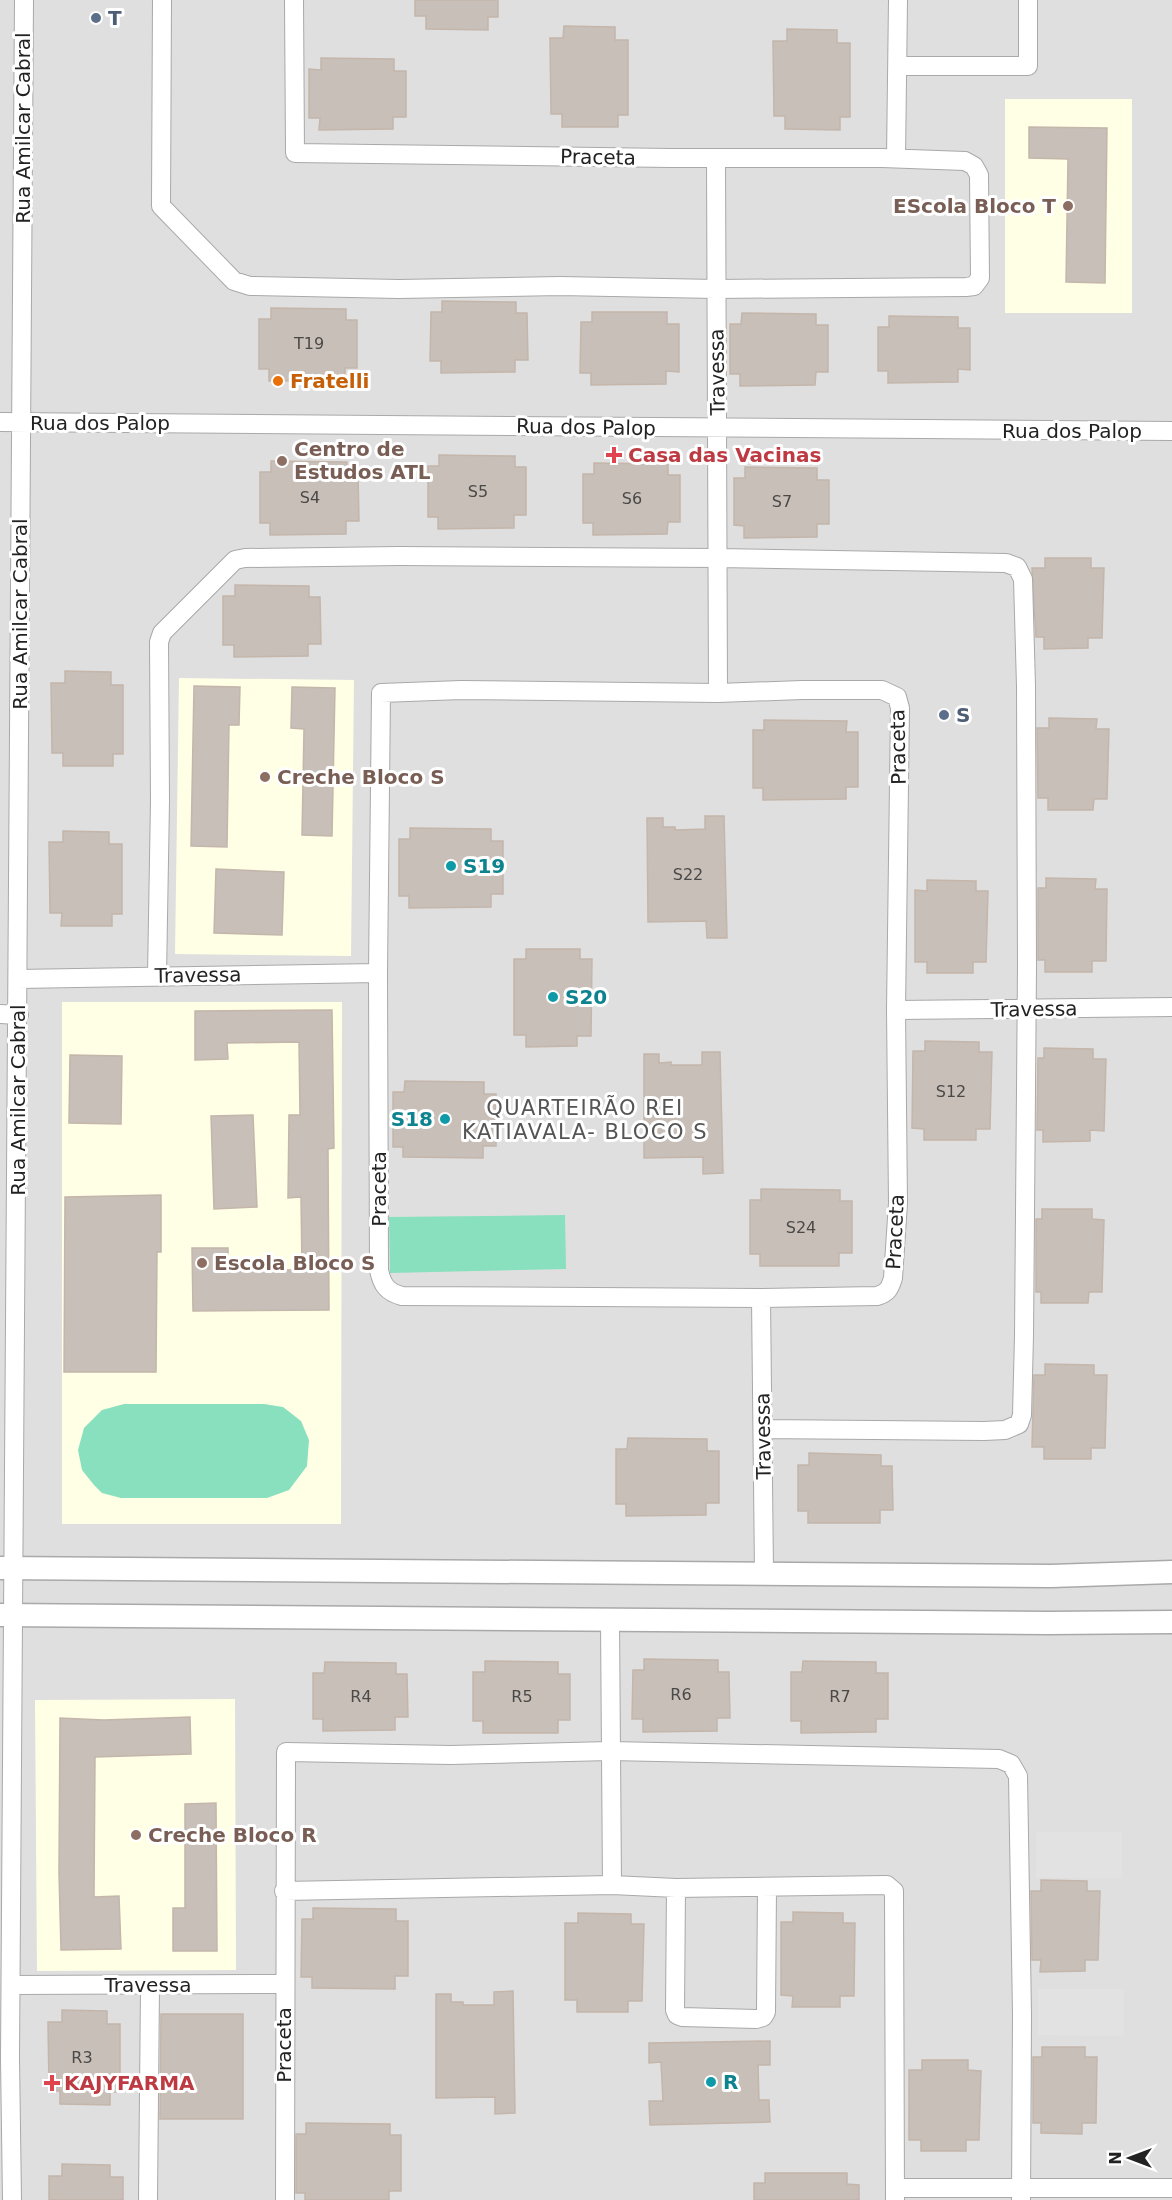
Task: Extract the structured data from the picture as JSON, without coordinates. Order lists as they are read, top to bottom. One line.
{"streets":{"street":["Rua Amilcar Cabral","Praceta","Travessa","Rua dos Palop"]},"crossings":[["Rua Amilcar Cabral","Travessa"],["Rua Amilcar Cabral","Rua dos Palop"],["Praceta","Travessa"],["Travessa","Rua dos Palop"]],"districts":["QUARTEIRÃO REI KATIAVALA- BLOCO S"],"places":{"other":["T","EScola Bloco T","Fratelli","Centro de Estudos ATL","S","Creche Bloco S","S19","S20","S18","Escola Bloco S","Creche Bloco R","R"],"health":["Casa das Vacinas","KAJYFARMA"]},"house_numbers":["T19","S5","S4","S6","S7","S22","S12","S24","R6","R4","R5","R7","R3"],"north":"left"}
